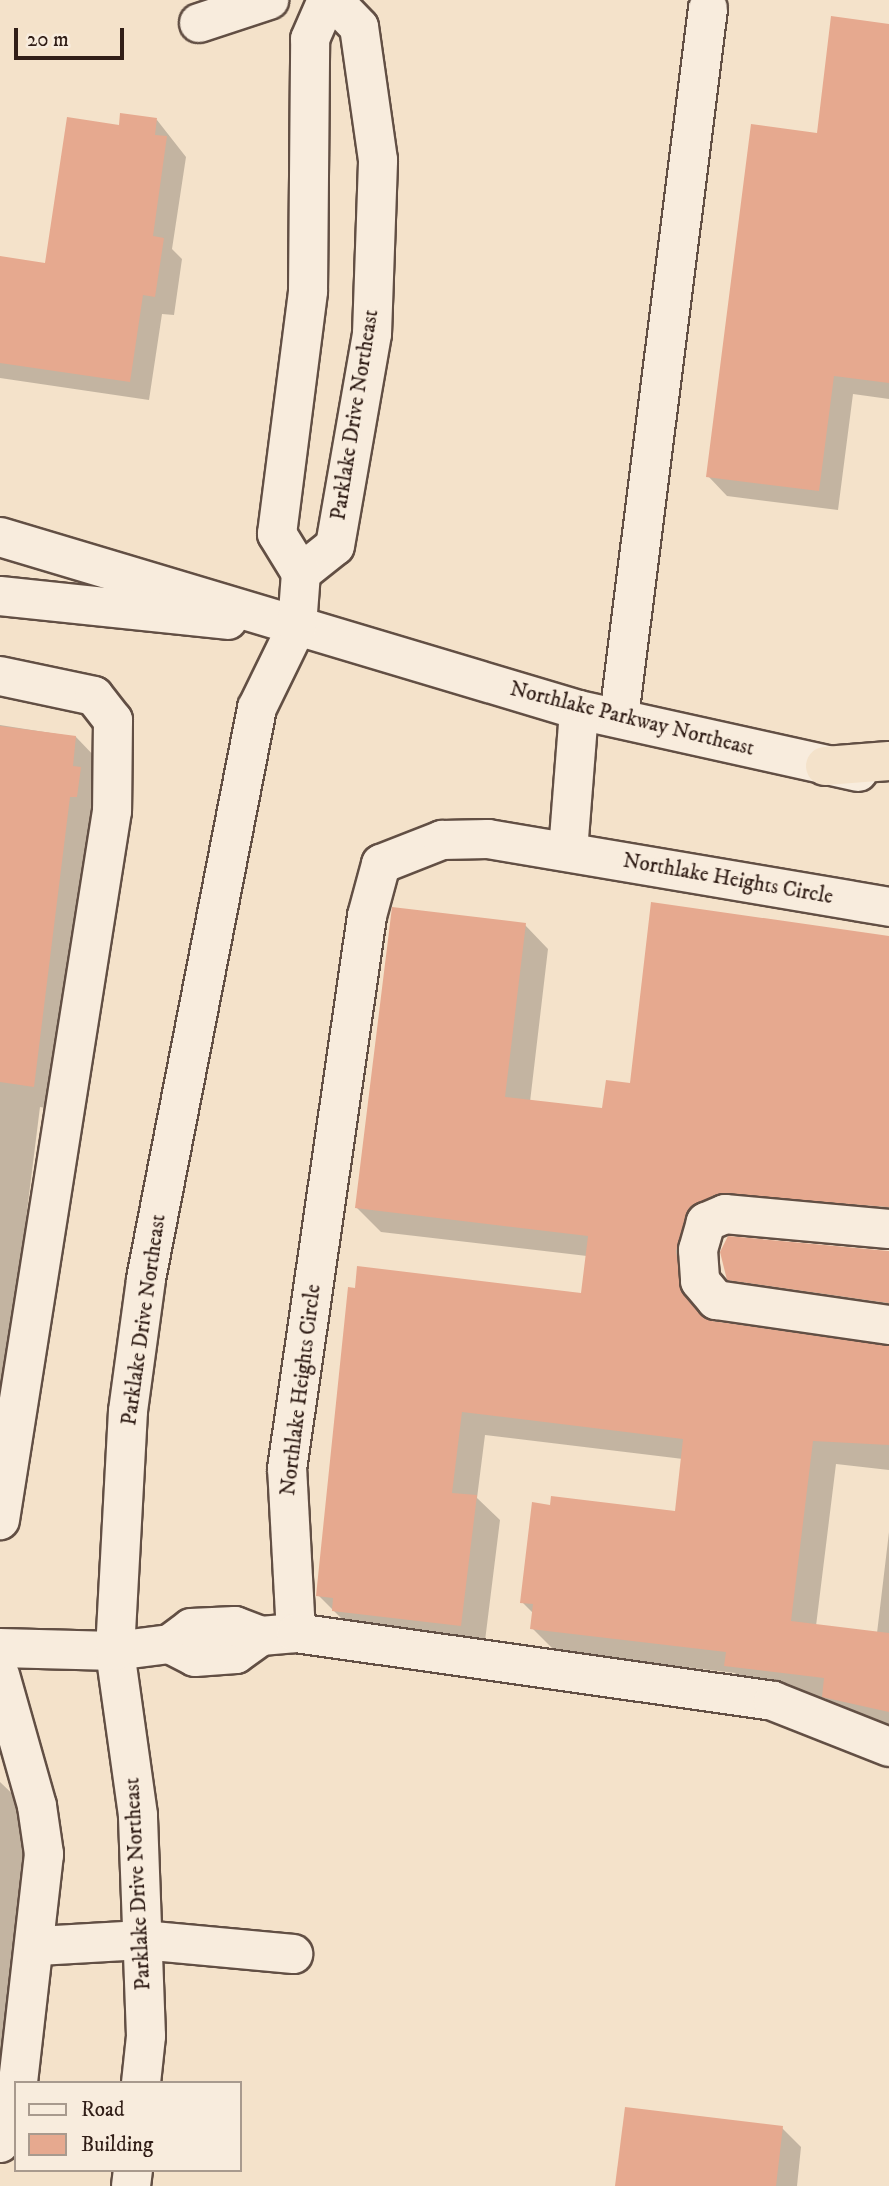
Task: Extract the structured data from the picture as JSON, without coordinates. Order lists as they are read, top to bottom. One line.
{"streets":{"street":["Parklake Drive Northeast","Northlake Parkway Northeast","Northlake Heights Circle"]},"crossings":[["Parklake Drive Northeast","Northlake Parkway Northeast"]],"legend":["Road","Building"],"scale_bar":"20 m"}
